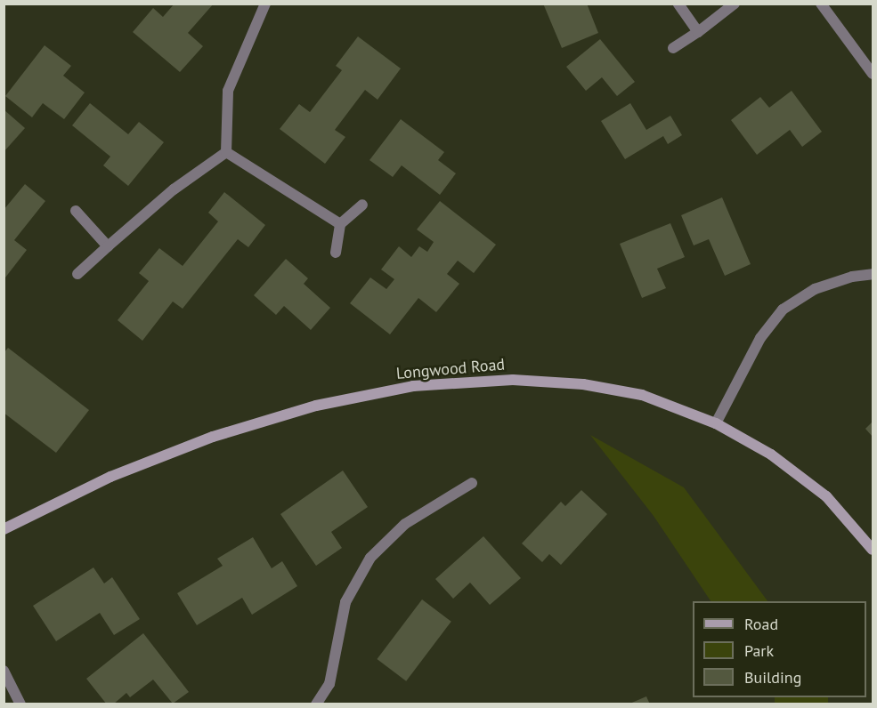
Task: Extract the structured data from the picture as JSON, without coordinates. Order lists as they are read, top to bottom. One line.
{"streets":{"street":["Longwood Road"]},"legend":["Road","Park","Building"]}
